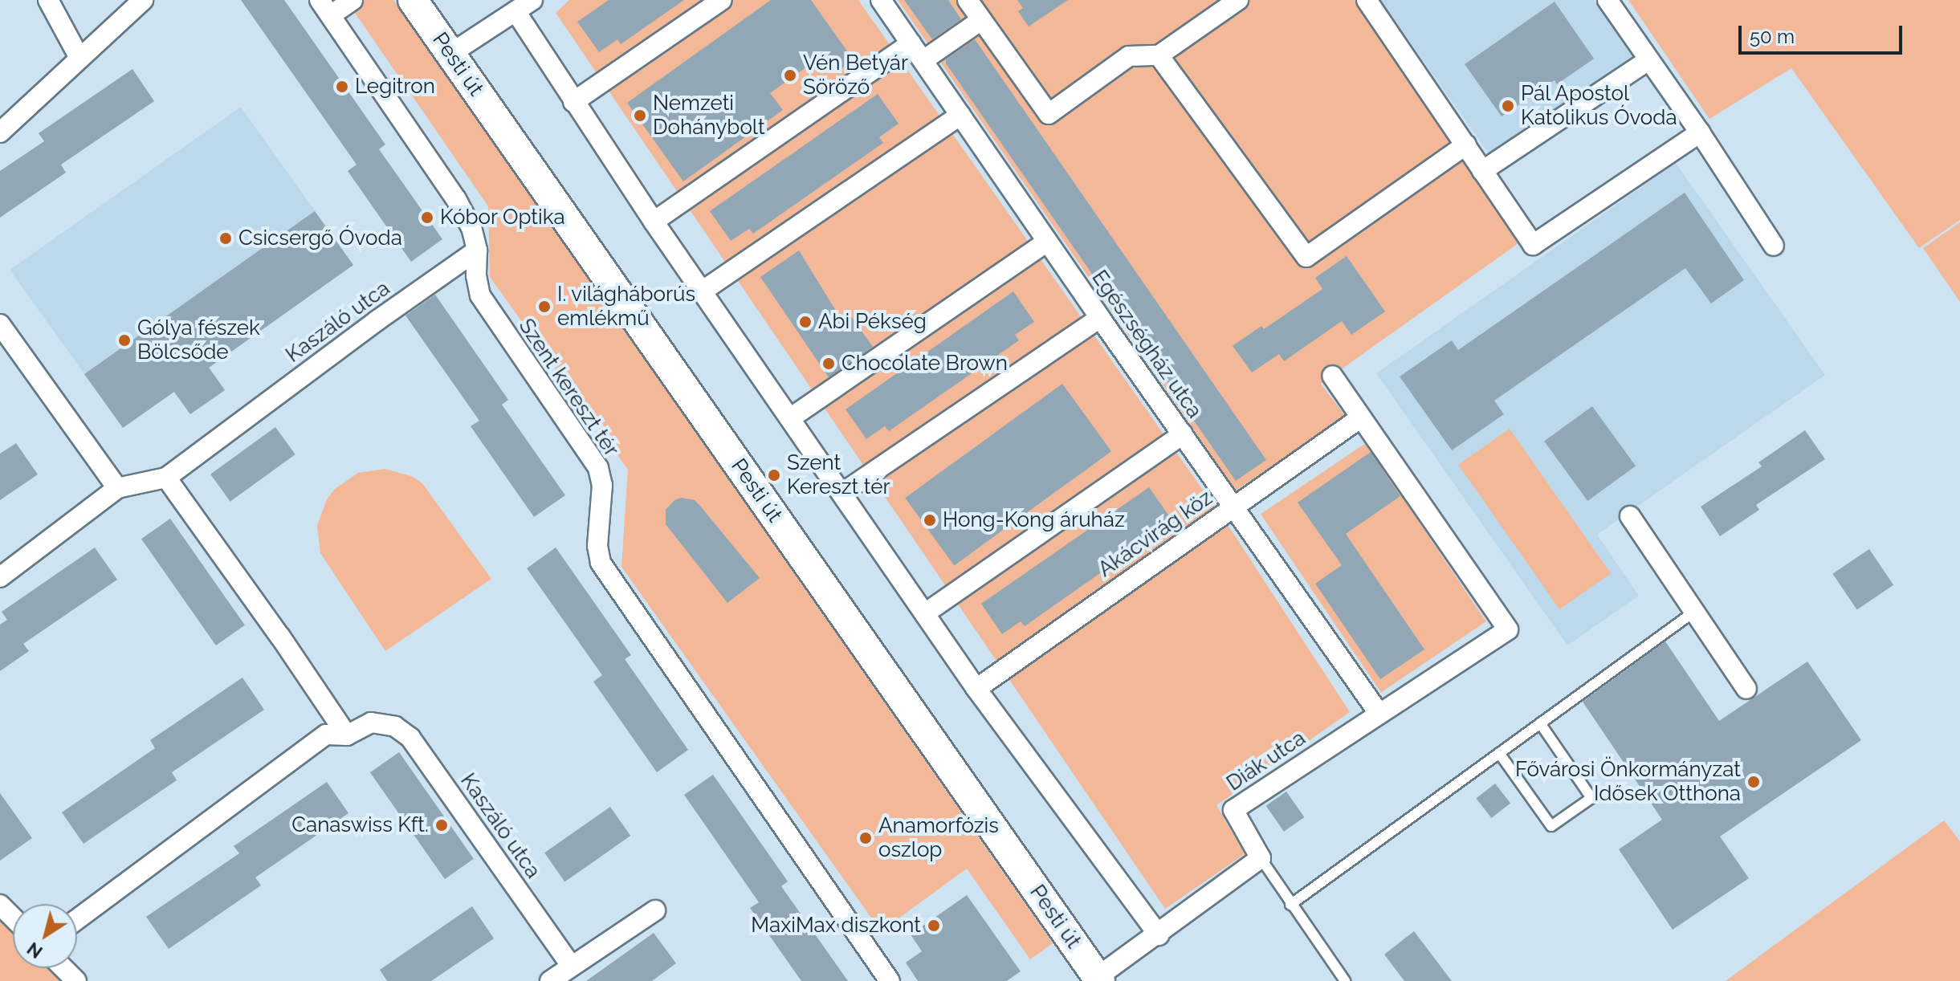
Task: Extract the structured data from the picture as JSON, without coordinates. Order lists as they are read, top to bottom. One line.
{"streets":{"main road":["Pesti út"],"street":["Kaszáló utca","Egészségház utca","Szent kereszt tér","Akácvirág köz","Diák utca"]},"crossings":[["Kaszáló utca","Szent kereszt tér"],["Egészségház utca","Akácvirág köz"],["Egészségház utca","Diák utca"],["Akácvirág köz","Diák utca"]],"places":["Vén Betyár Söröző","Legitron","Pál Apostol Katolikus Óvoda","Nemzeti Dohánybolt","Kóbor Optika","Csicsergő Óvoda","I. világháborús emlékmű","Abi Pékség","Gólya fészek Bölcsőde","Chocolate Brown","Szent Kereszt tér","Hong-Kong áruház","Fővárosi Önkormányzat Idősek Otthona","Canaswiss Kft.","Anamorfózis oszlop","MaxiMax diszkont"],"scale_bar":"50 m","north":"bottom left"}
